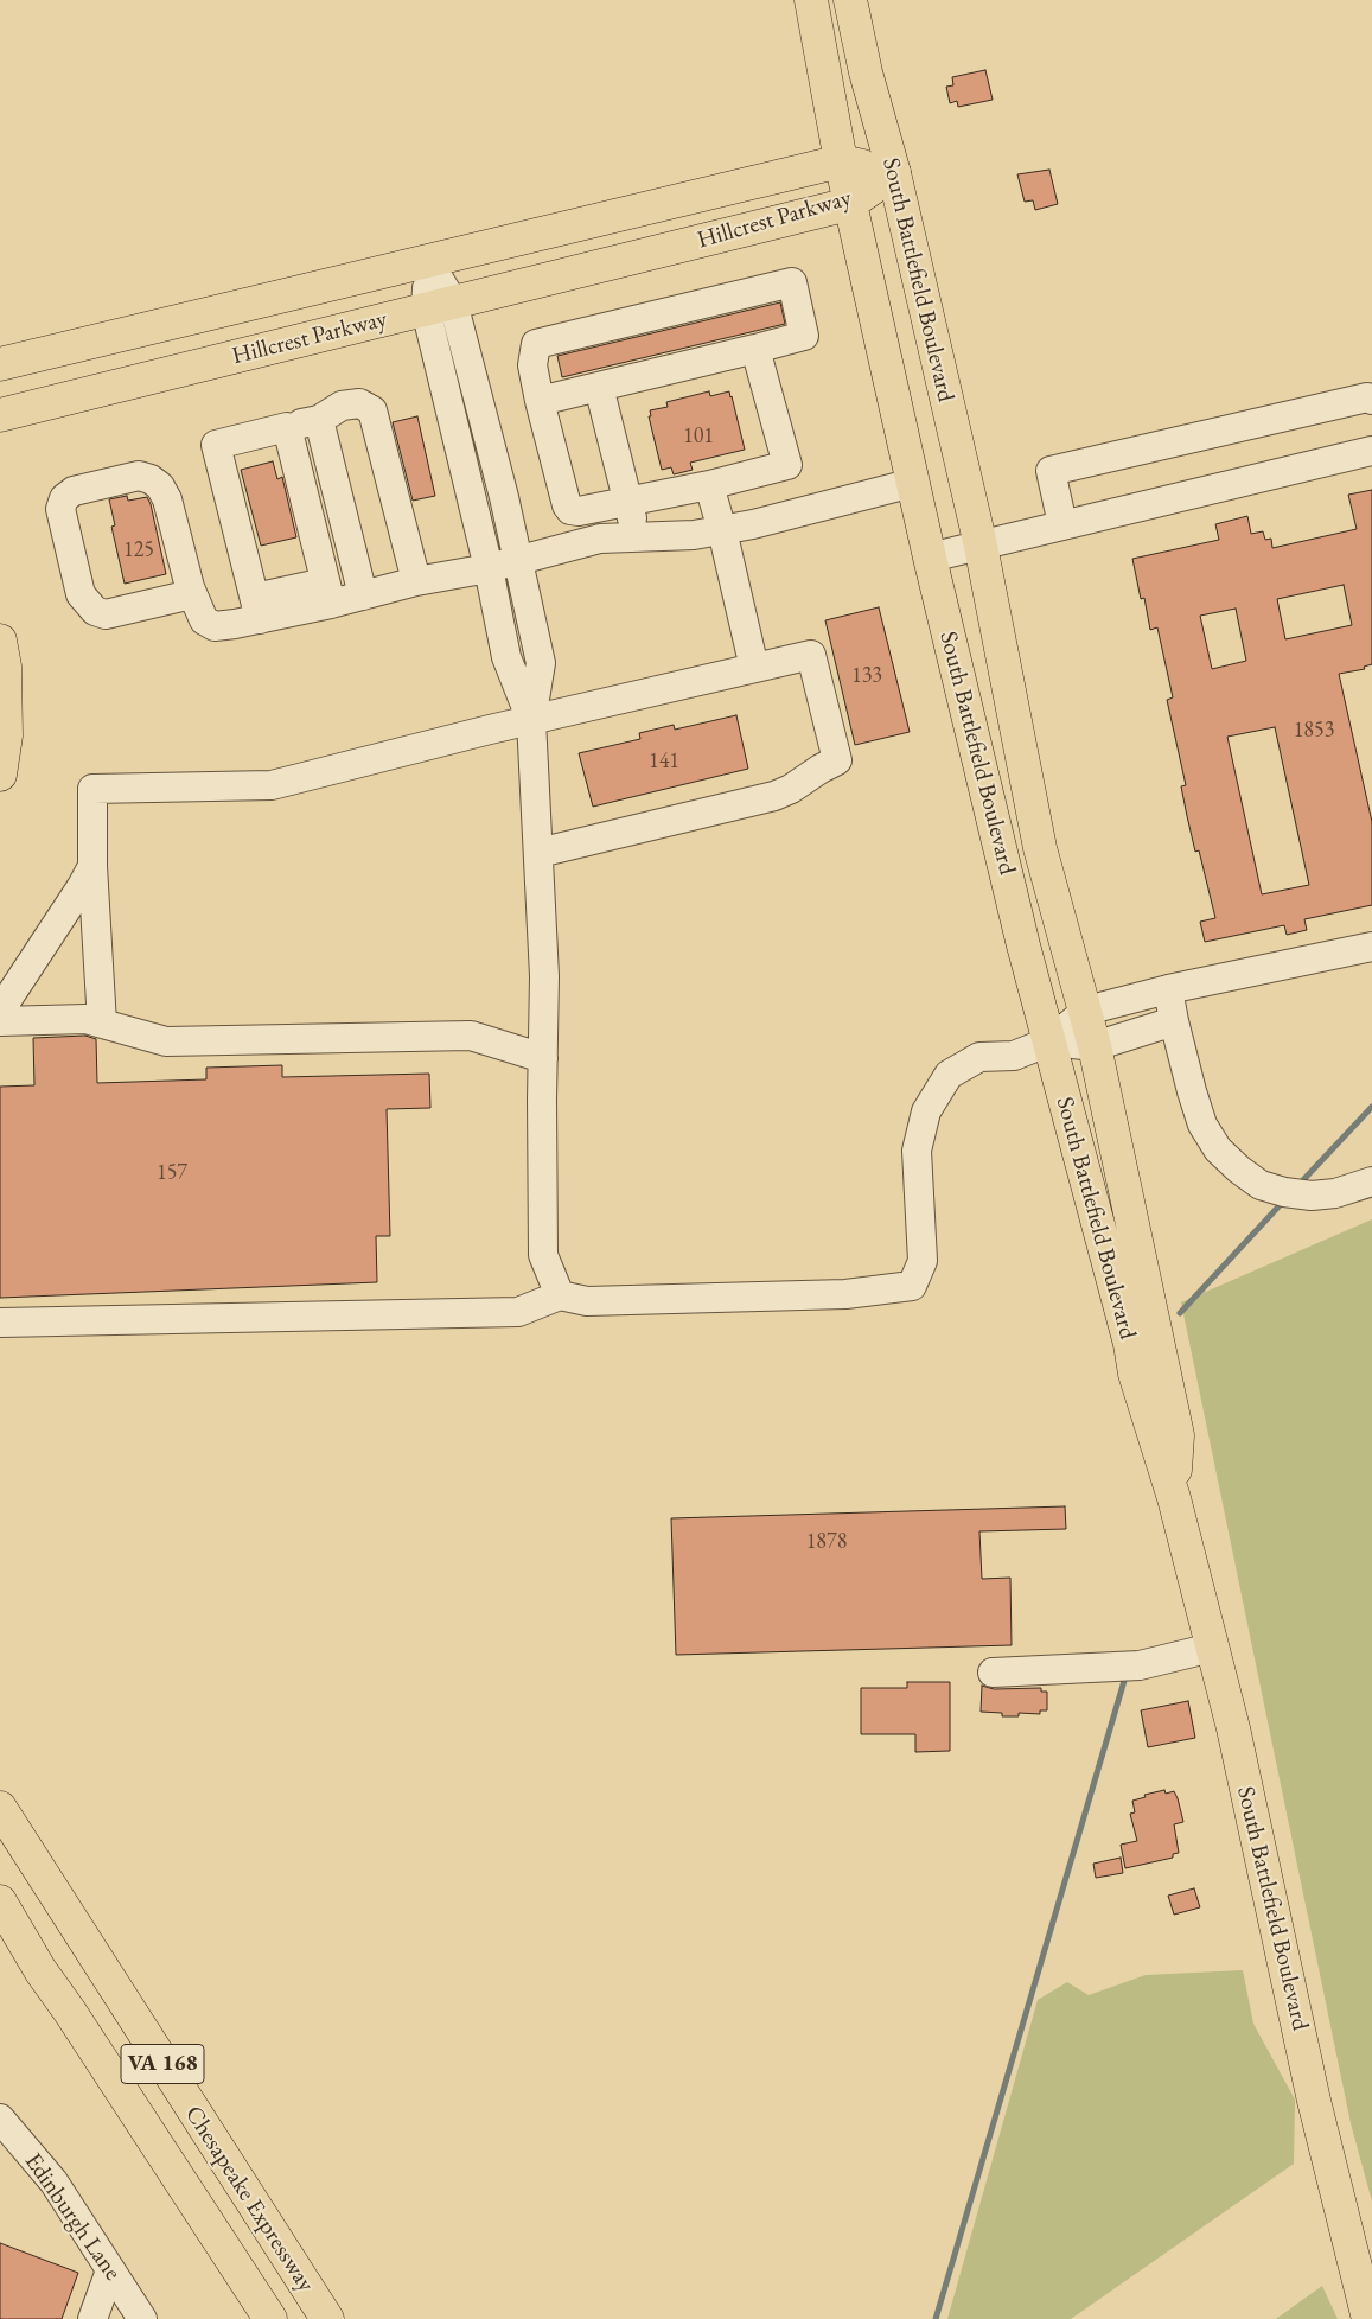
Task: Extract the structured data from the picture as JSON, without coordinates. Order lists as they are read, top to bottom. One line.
{"streets":{"main road":["Hillcrest Parkway","South Battlefield Boulevard","VA 168","Chesapeake Expressway"],"street":["Edinburgh Lane"]},"crossings":[["Hillcrest Parkway","South Battlefield Boulevard"]],"house_numbers":["101","125","133","1853","141","157","1878"]}
